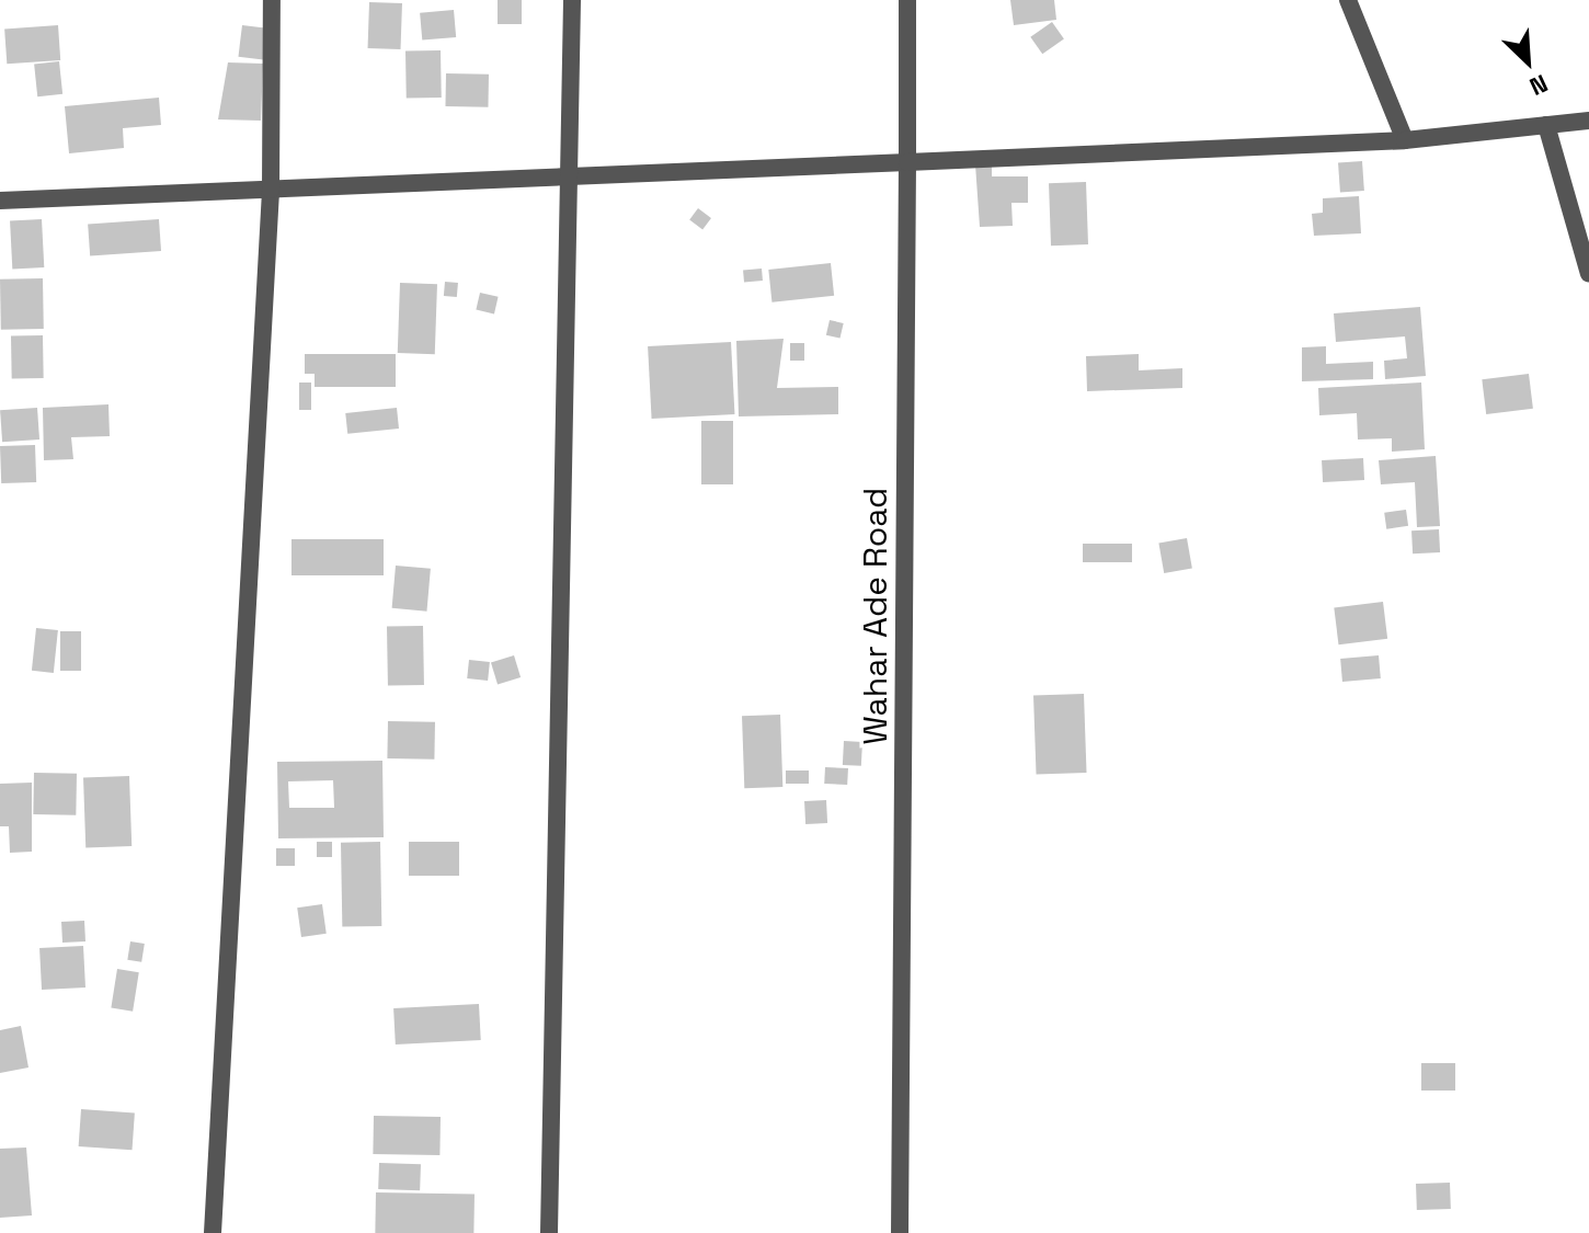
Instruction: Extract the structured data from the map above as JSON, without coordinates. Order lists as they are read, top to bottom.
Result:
{
  "streets": {
    "street": ["Wahar Ade Road"]
  },
  "north": "bottom right"
}
